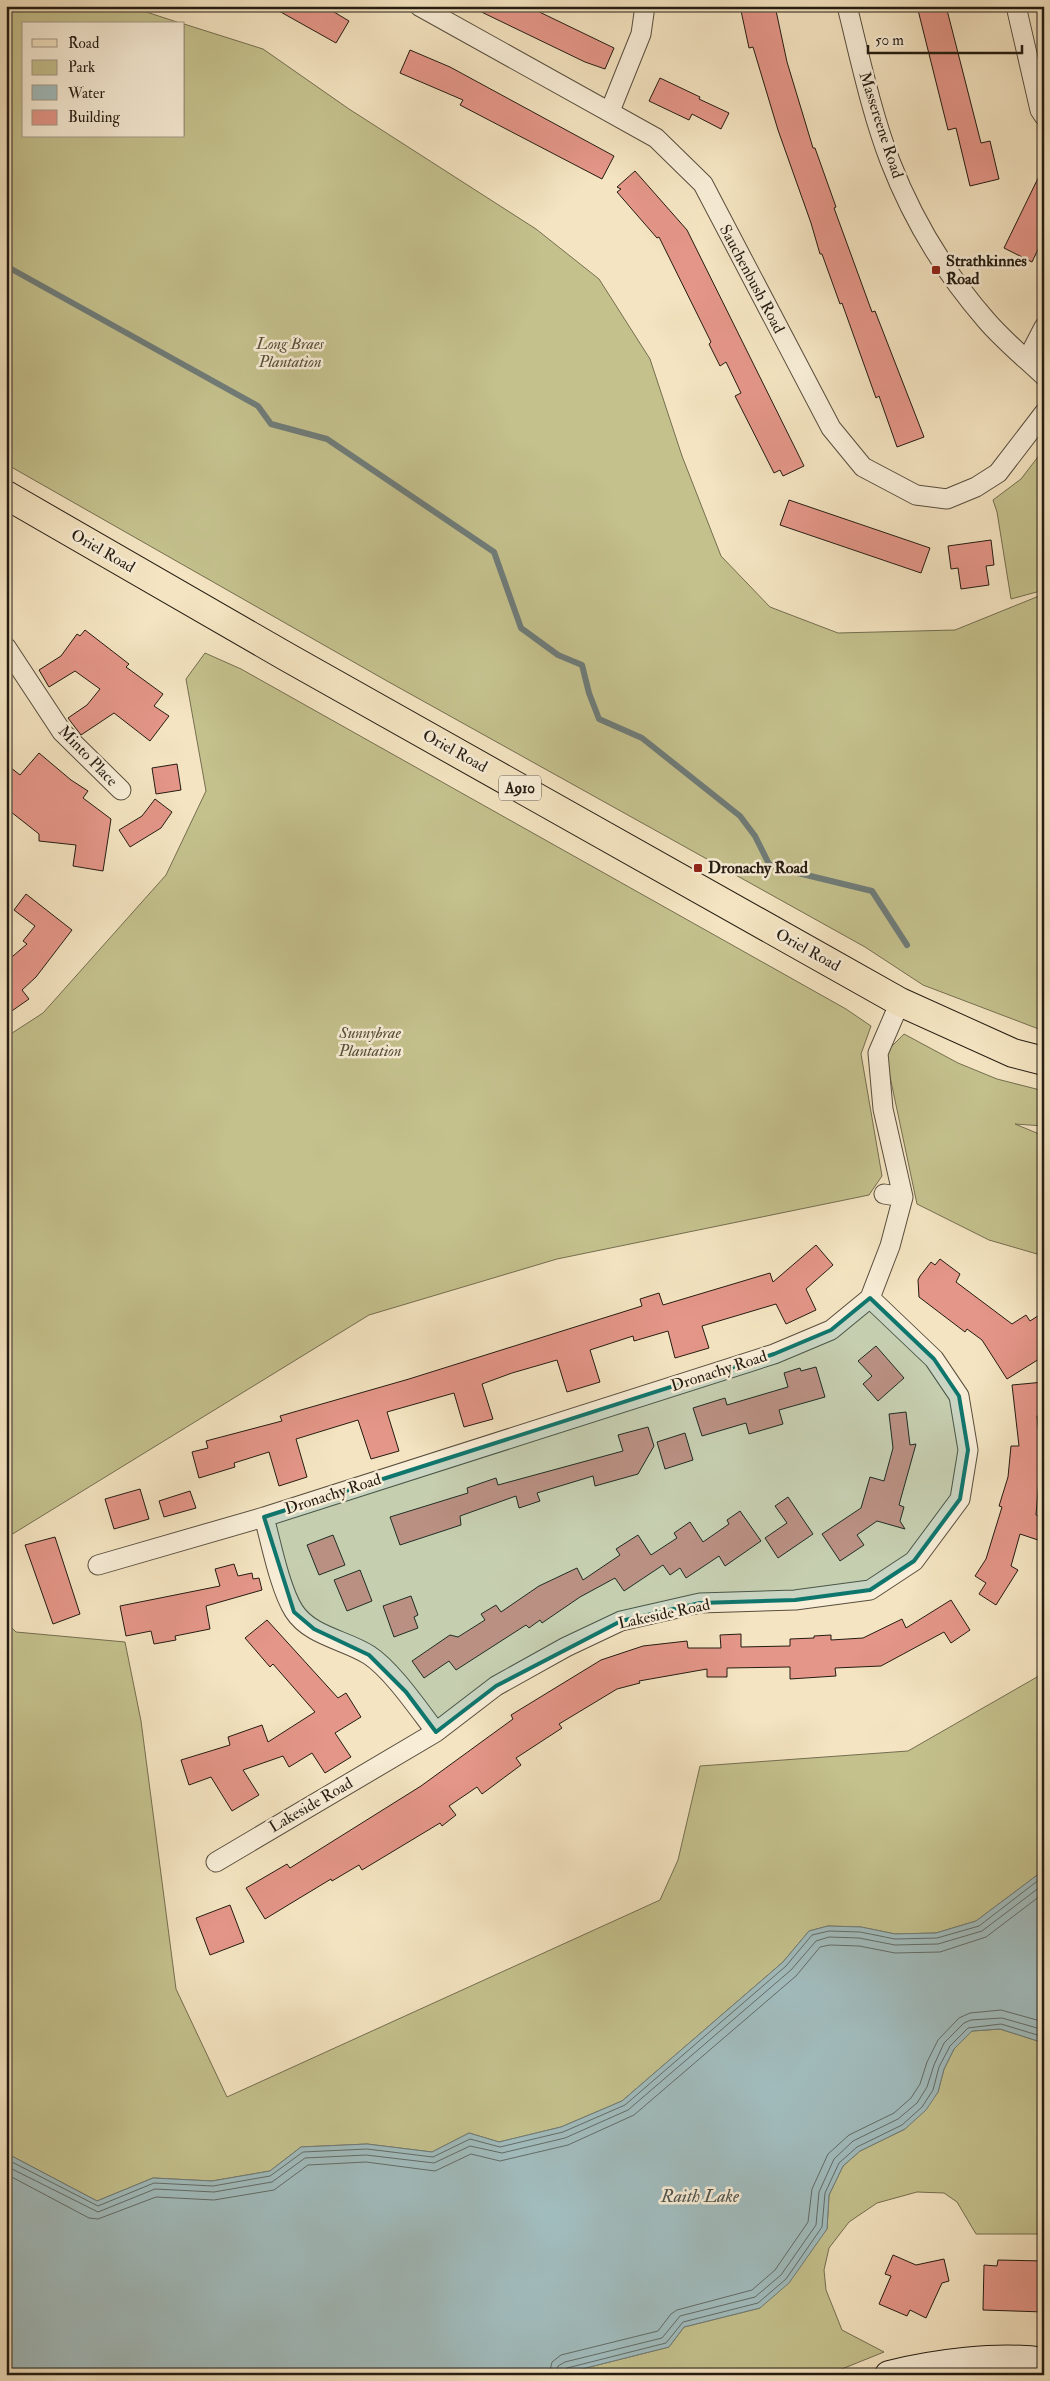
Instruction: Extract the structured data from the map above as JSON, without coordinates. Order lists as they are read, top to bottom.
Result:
{
  "streets": {
    "main road": ["Oriel Road", "A910"],
    "street": [
      "Massereene Road",
      "Sauchenbush Road",
      "Minto Place",
      "Dronachy Road",
      "Lakeside Road"
    ]
  },
  "crossings": [
    ["Oriel Road", "Dronachy Road"],
    ["Dronachy Road", "Lakeside Road"]
  ],
  "water": ["Raith Lake"],
  "parks": ["Long Braes Plantation", "Sunnybrae Plantation"],
  "places": {
    "transit": ["Strathkinnes Road", "Dronachy Road"]
  },
  "legend": [
    "Road",
    "Park",
    "Water",
    "Building"
  ],
  "scale_bar": "50 m"
}
